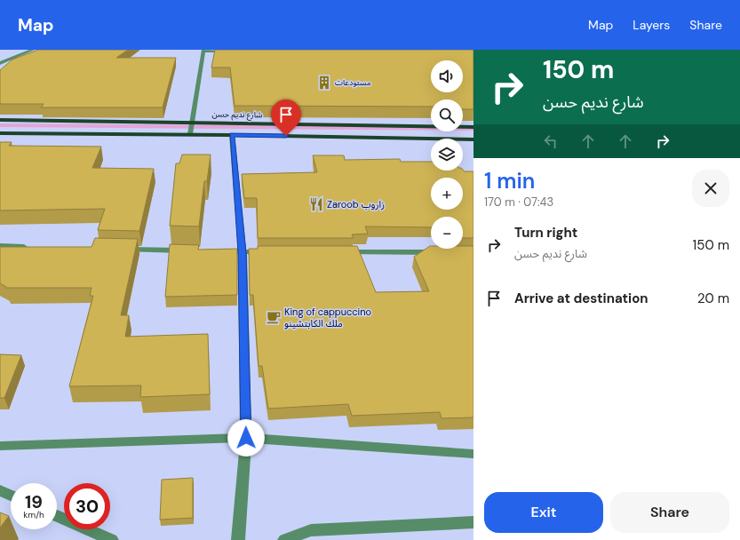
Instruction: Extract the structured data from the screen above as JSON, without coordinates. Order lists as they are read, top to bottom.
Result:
{
  "streets": {
    "main road": ["شارع نديم حسن"]
  },
  "places": {
    "building": ["مستودعات"],
    "restaurant": ["Zaroob زاروب"],
    "cafe": ["King of cappuccino ملك الكابتشينو"]
  },
  "page": {
    "header": "Map",
    "nav": ["Map", "Layers", "Share"],
    "turn": ["150 m", "شارع نديم حسن"],
    "map_buttons": ["+", "−"],
    "heading": ["1 min", "170 m · 07:43"],
    "list": [
      {
        "name": "Turn right",
        "note": "شارع نديم حسن",
        "value": "150 m"
      },
      {
        "name": "Arrive at destination",
        "value": "20 m"
      }
    ],
    "speed": "19 km/h",
    "limit": "30",
    "buttons": ["Exit", "Share"]
  }
}
